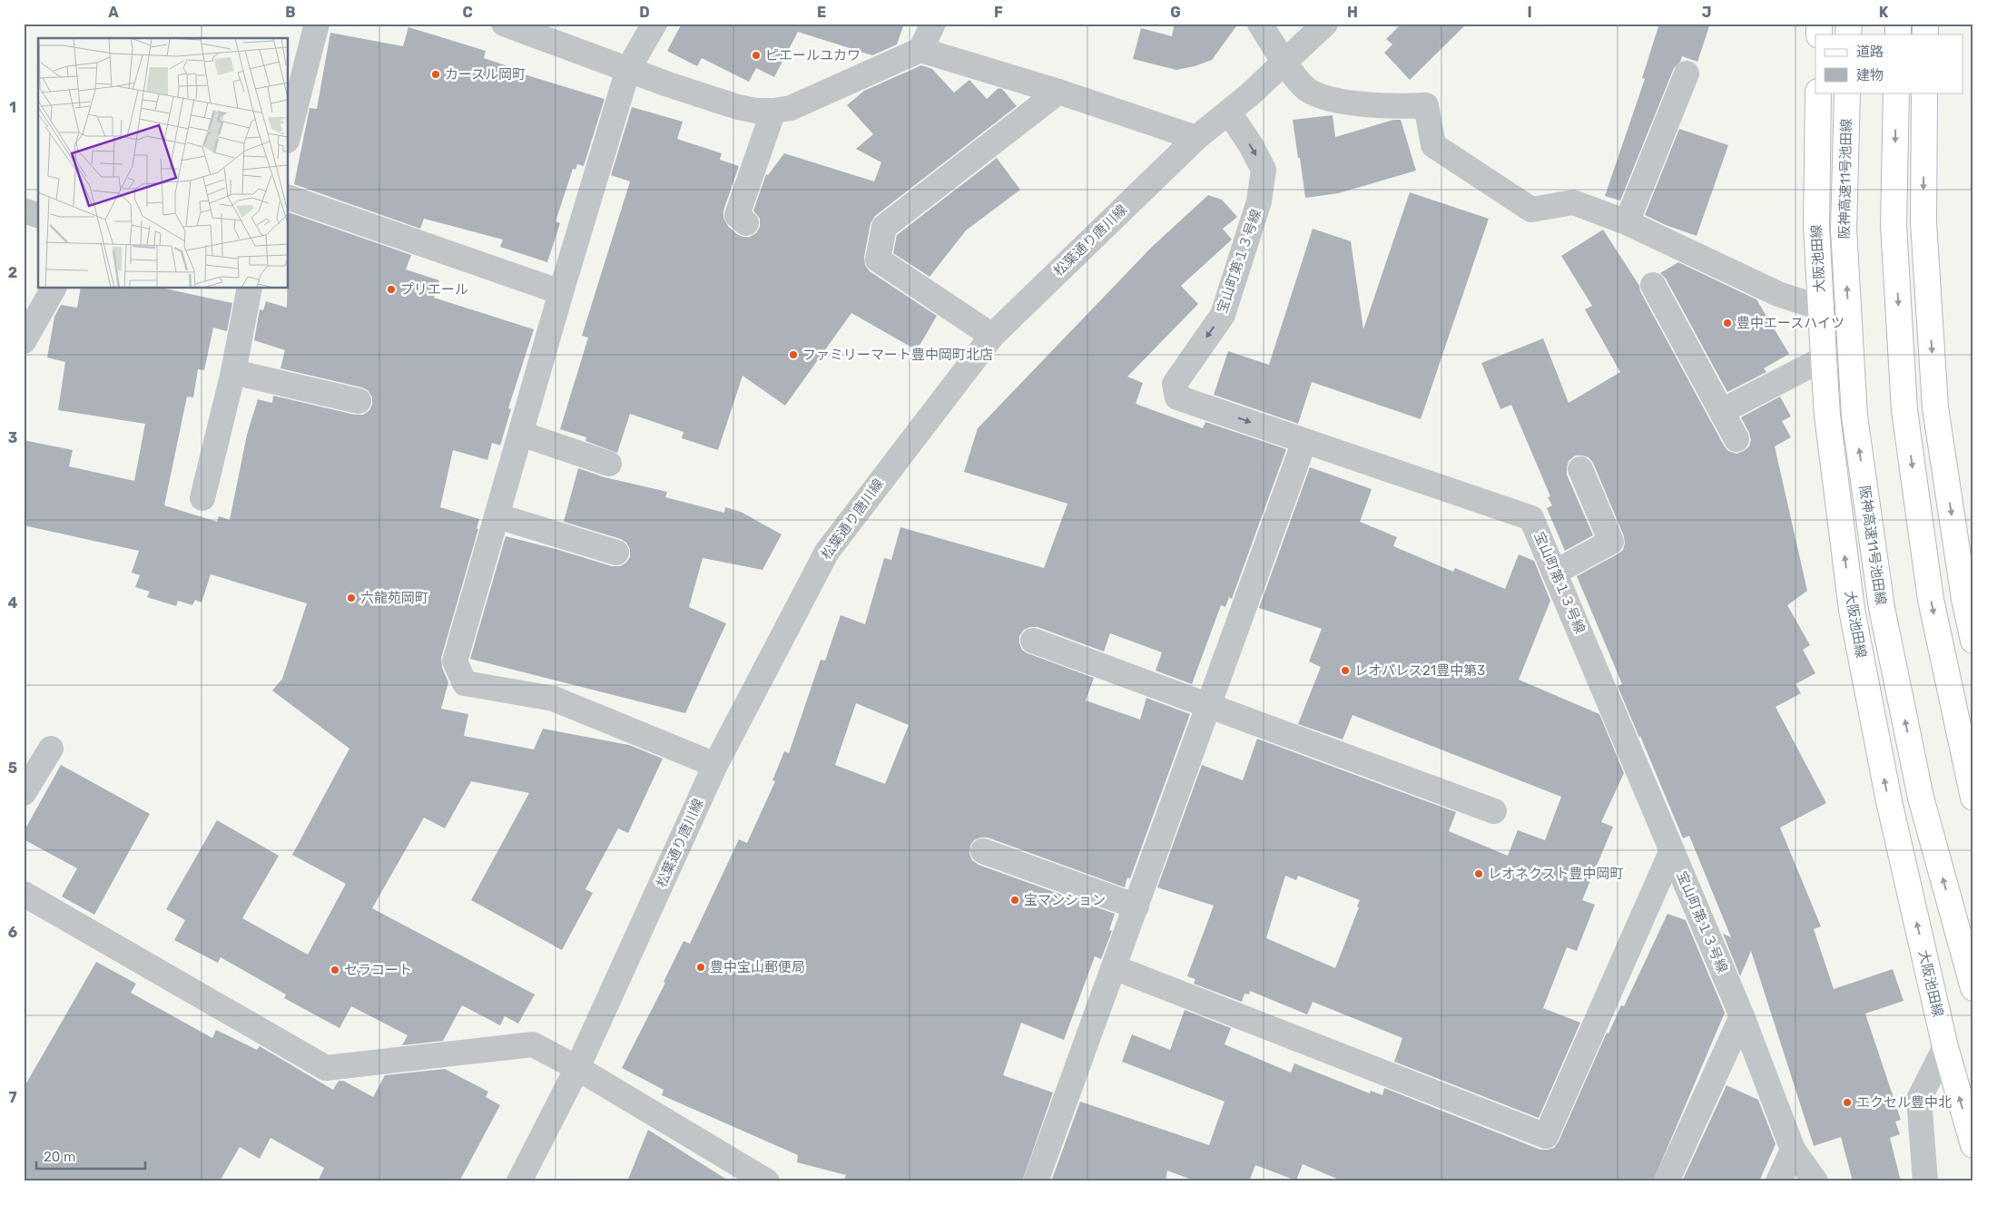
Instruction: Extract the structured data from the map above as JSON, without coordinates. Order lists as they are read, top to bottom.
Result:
{
  "streets": {
    "main road": ["阪神高速11号池田線", "大阪池田線"],
    "street": ["松葉通り唐川線", "宝山町第１３号線"]
  },
  "crossings": [
    ["松葉通り唐川線", "宝山町第１３号線"]
  ],
  "places": [
    "ピエールユカワ",
    "カースル岡町",
    "プリエール",
    "豊中エースハイツ",
    "ファミリーマート豊中岡町北店",
    "六龍苑岡町",
    "レオパレス21豊中第3",
    "レオネクスト豊中岡町",
    "宝マンション",
    "豊中宝山郵便局",
    "セラコート",
    "エクセル豊中北"
  ],
  "legend": ["道路", "建物"],
  "scale_bar": "20 m",
  "grid": {
    "columns": [
      "A",
      "B",
      "C",
      "D",
      "E",
      "F",
      "G",
      "H",
      "I",
      "J",
      "K"
    ],
    "rows": [
      "1",
      "2",
      "3",
      "4",
      "5",
      "6",
      "7"
    ]
  }
}
